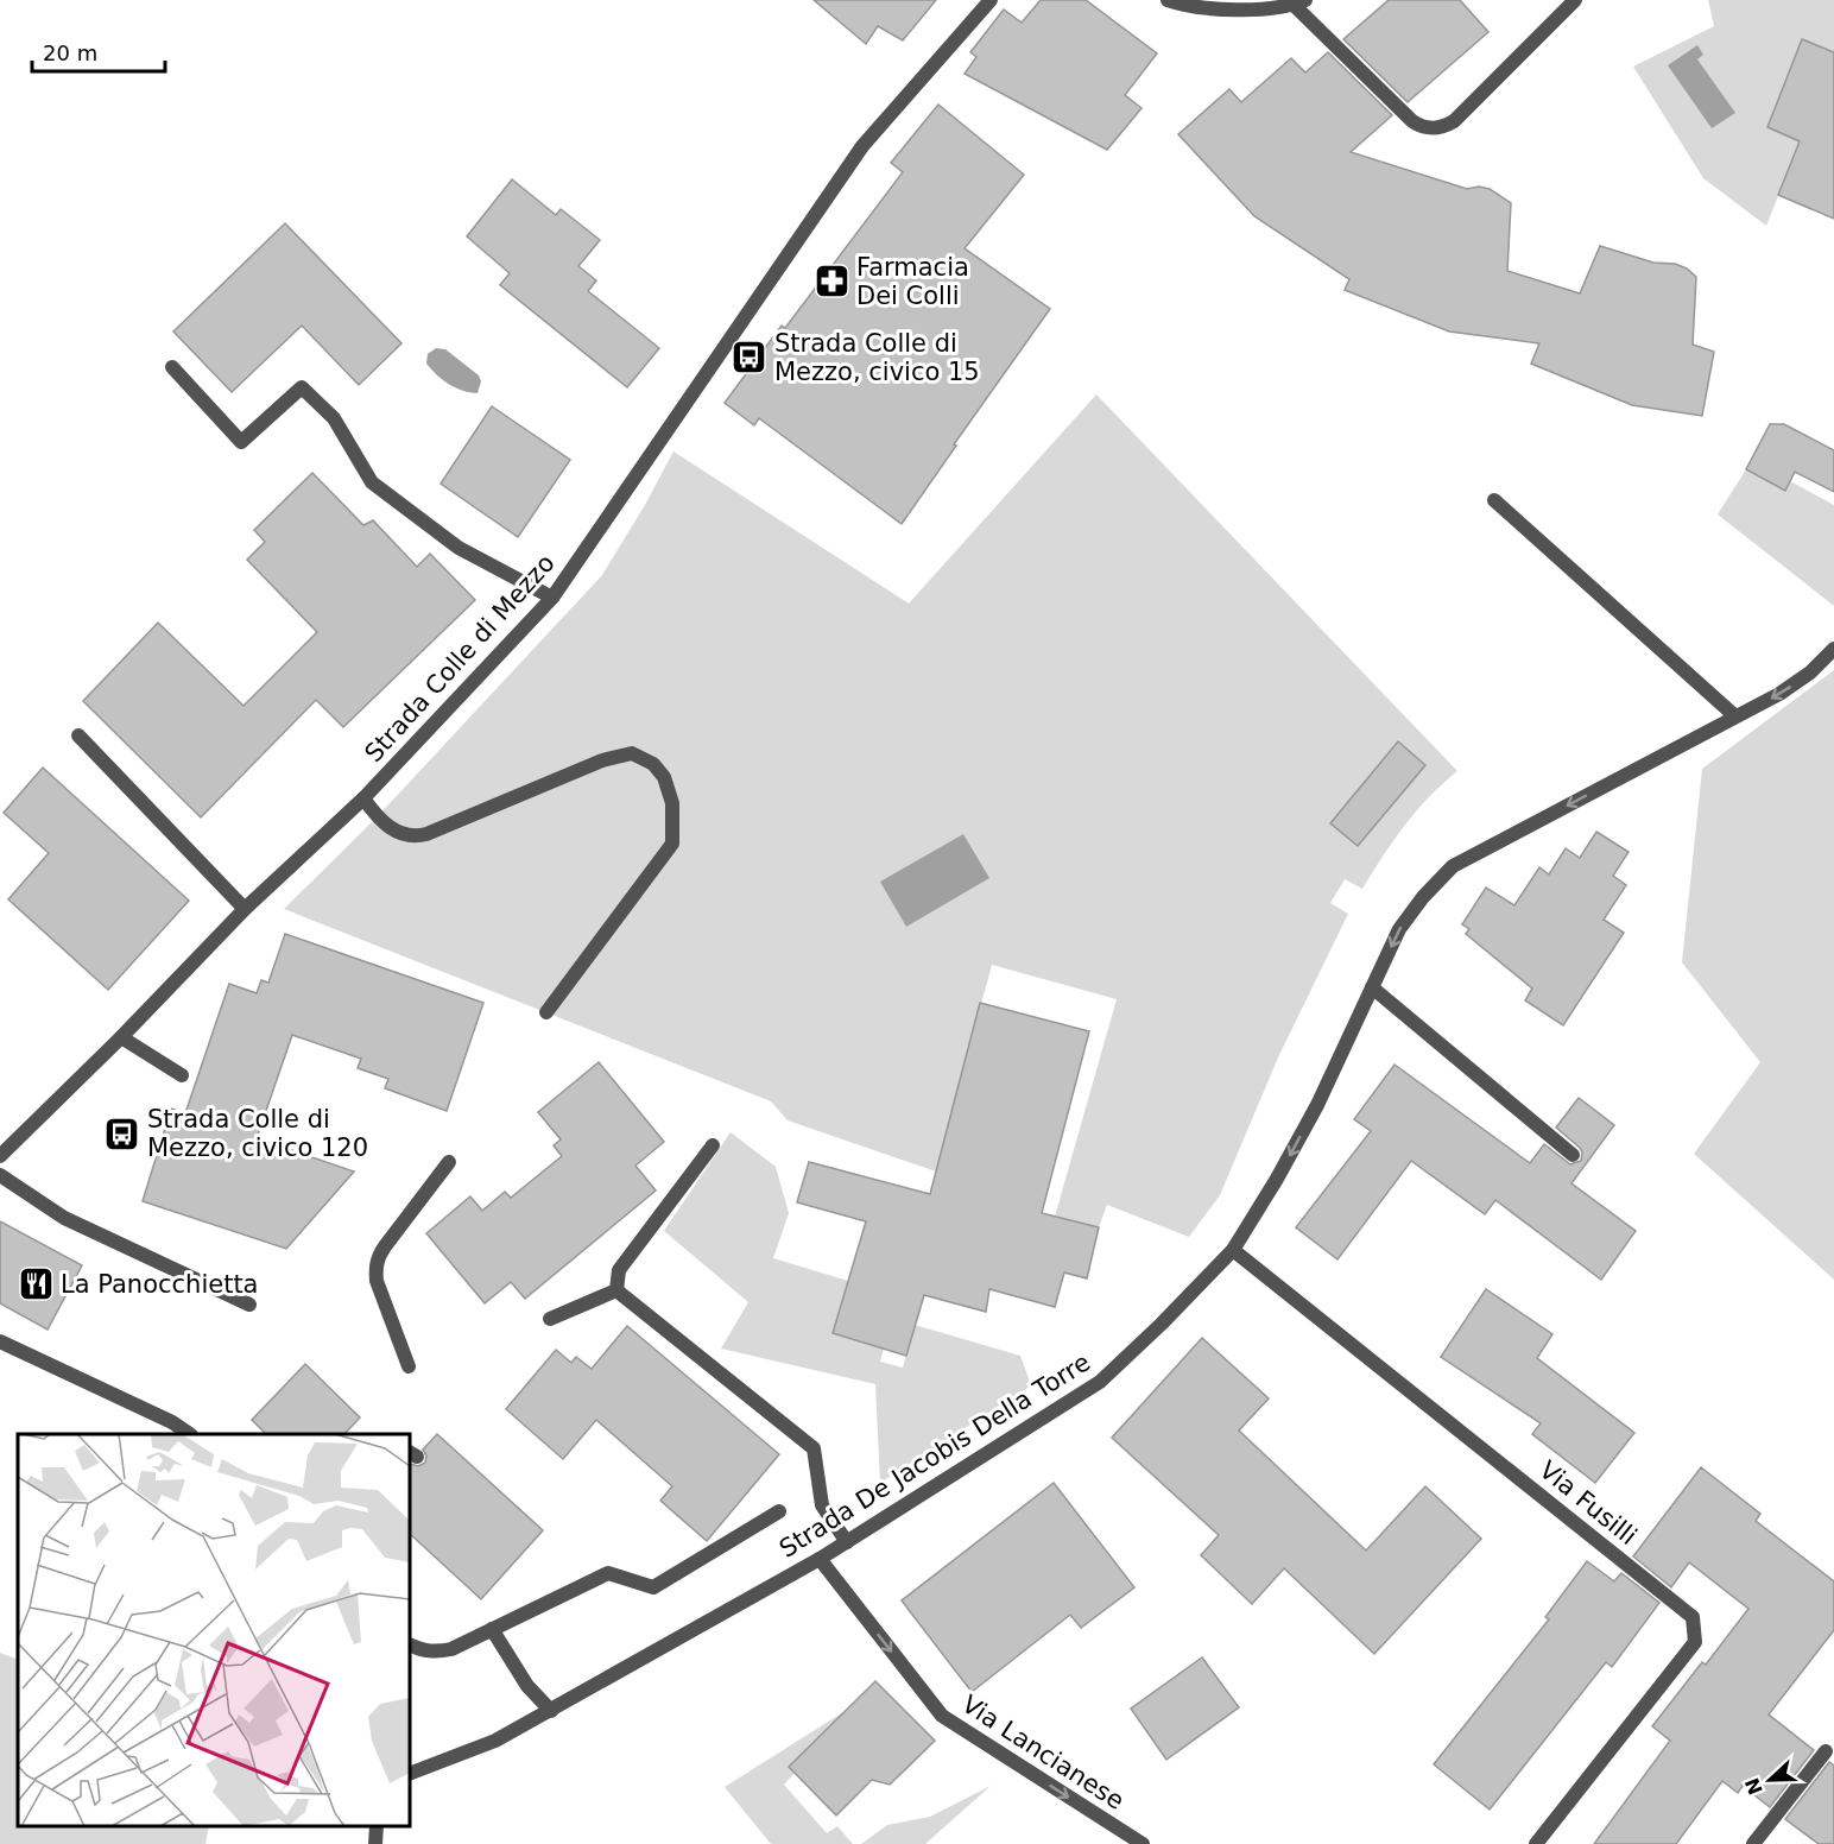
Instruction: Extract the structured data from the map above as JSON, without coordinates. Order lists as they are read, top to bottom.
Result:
{
  "streets": {
    "street": [
      "Strada Colle di Mezzo",
      "Strada De Jacobis Della Torre",
      "Via Fusilli",
      "Via Lancianese"
    ]
  },
  "crossings": [
    ["Strada De Jacobis Della Torre", "Via Fusilli"],
    ["Strada De Jacobis Della Torre", "Via Lancianese"]
  ],
  "one_way": ["Strada De Jacobis Della Torre", "Via Lancianese"],
  "places": {
    "pharmacy": ["Farmacia Dei Colli"],
    "bus stop": ["Strada Colle di Mezzo, civico 15", "Strada Colle di Mezzo, civico 120"],
    "restaurant": ["La Panocchietta"]
  },
  "scale_bar": "20 m",
  "north": "left"
}
